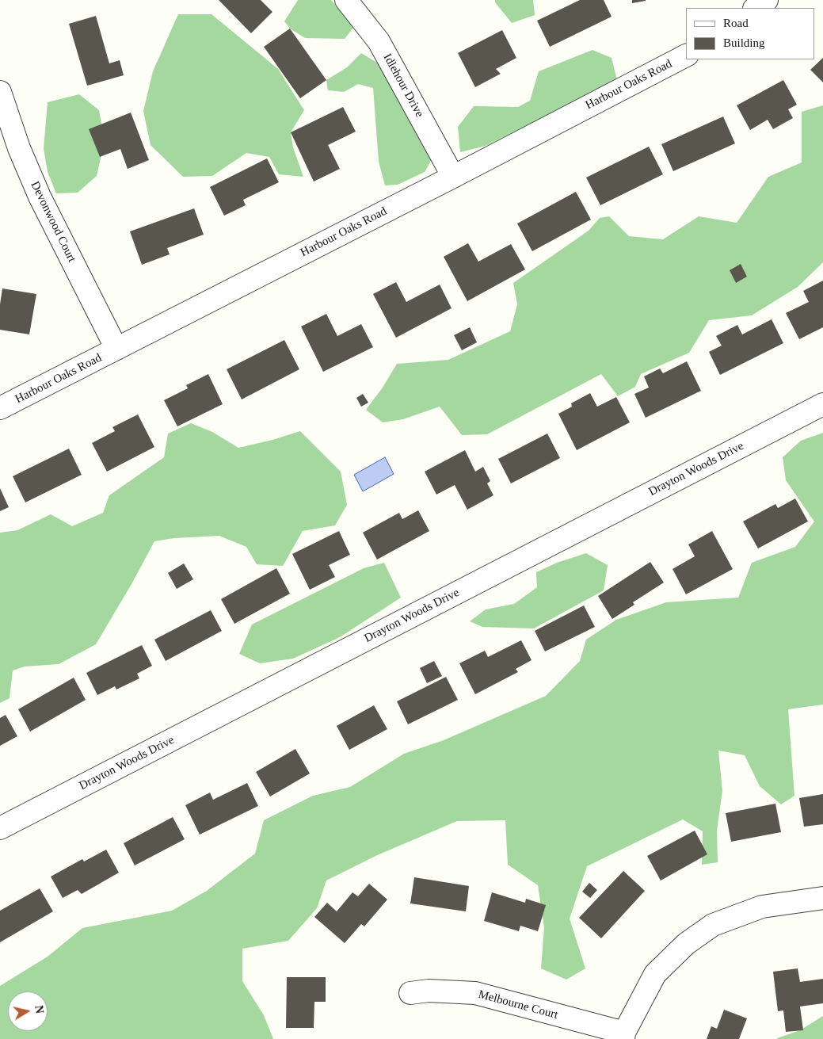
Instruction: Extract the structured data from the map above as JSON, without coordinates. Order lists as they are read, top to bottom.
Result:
{
  "streets": {
    "street": [
      "Harbour Oaks Road",
      "Idlehour Drive",
      "Devonwood Court",
      "Drayton Woods Drive",
      "Melbourne Court"
    ]
  },
  "crossings": [
    ["Harbour Oaks Road", "Idlehour Drive"],
    ["Harbour Oaks Road", "Devonwood Court"]
  ],
  "legend": ["Road", "Building"],
  "north": "right"
}
